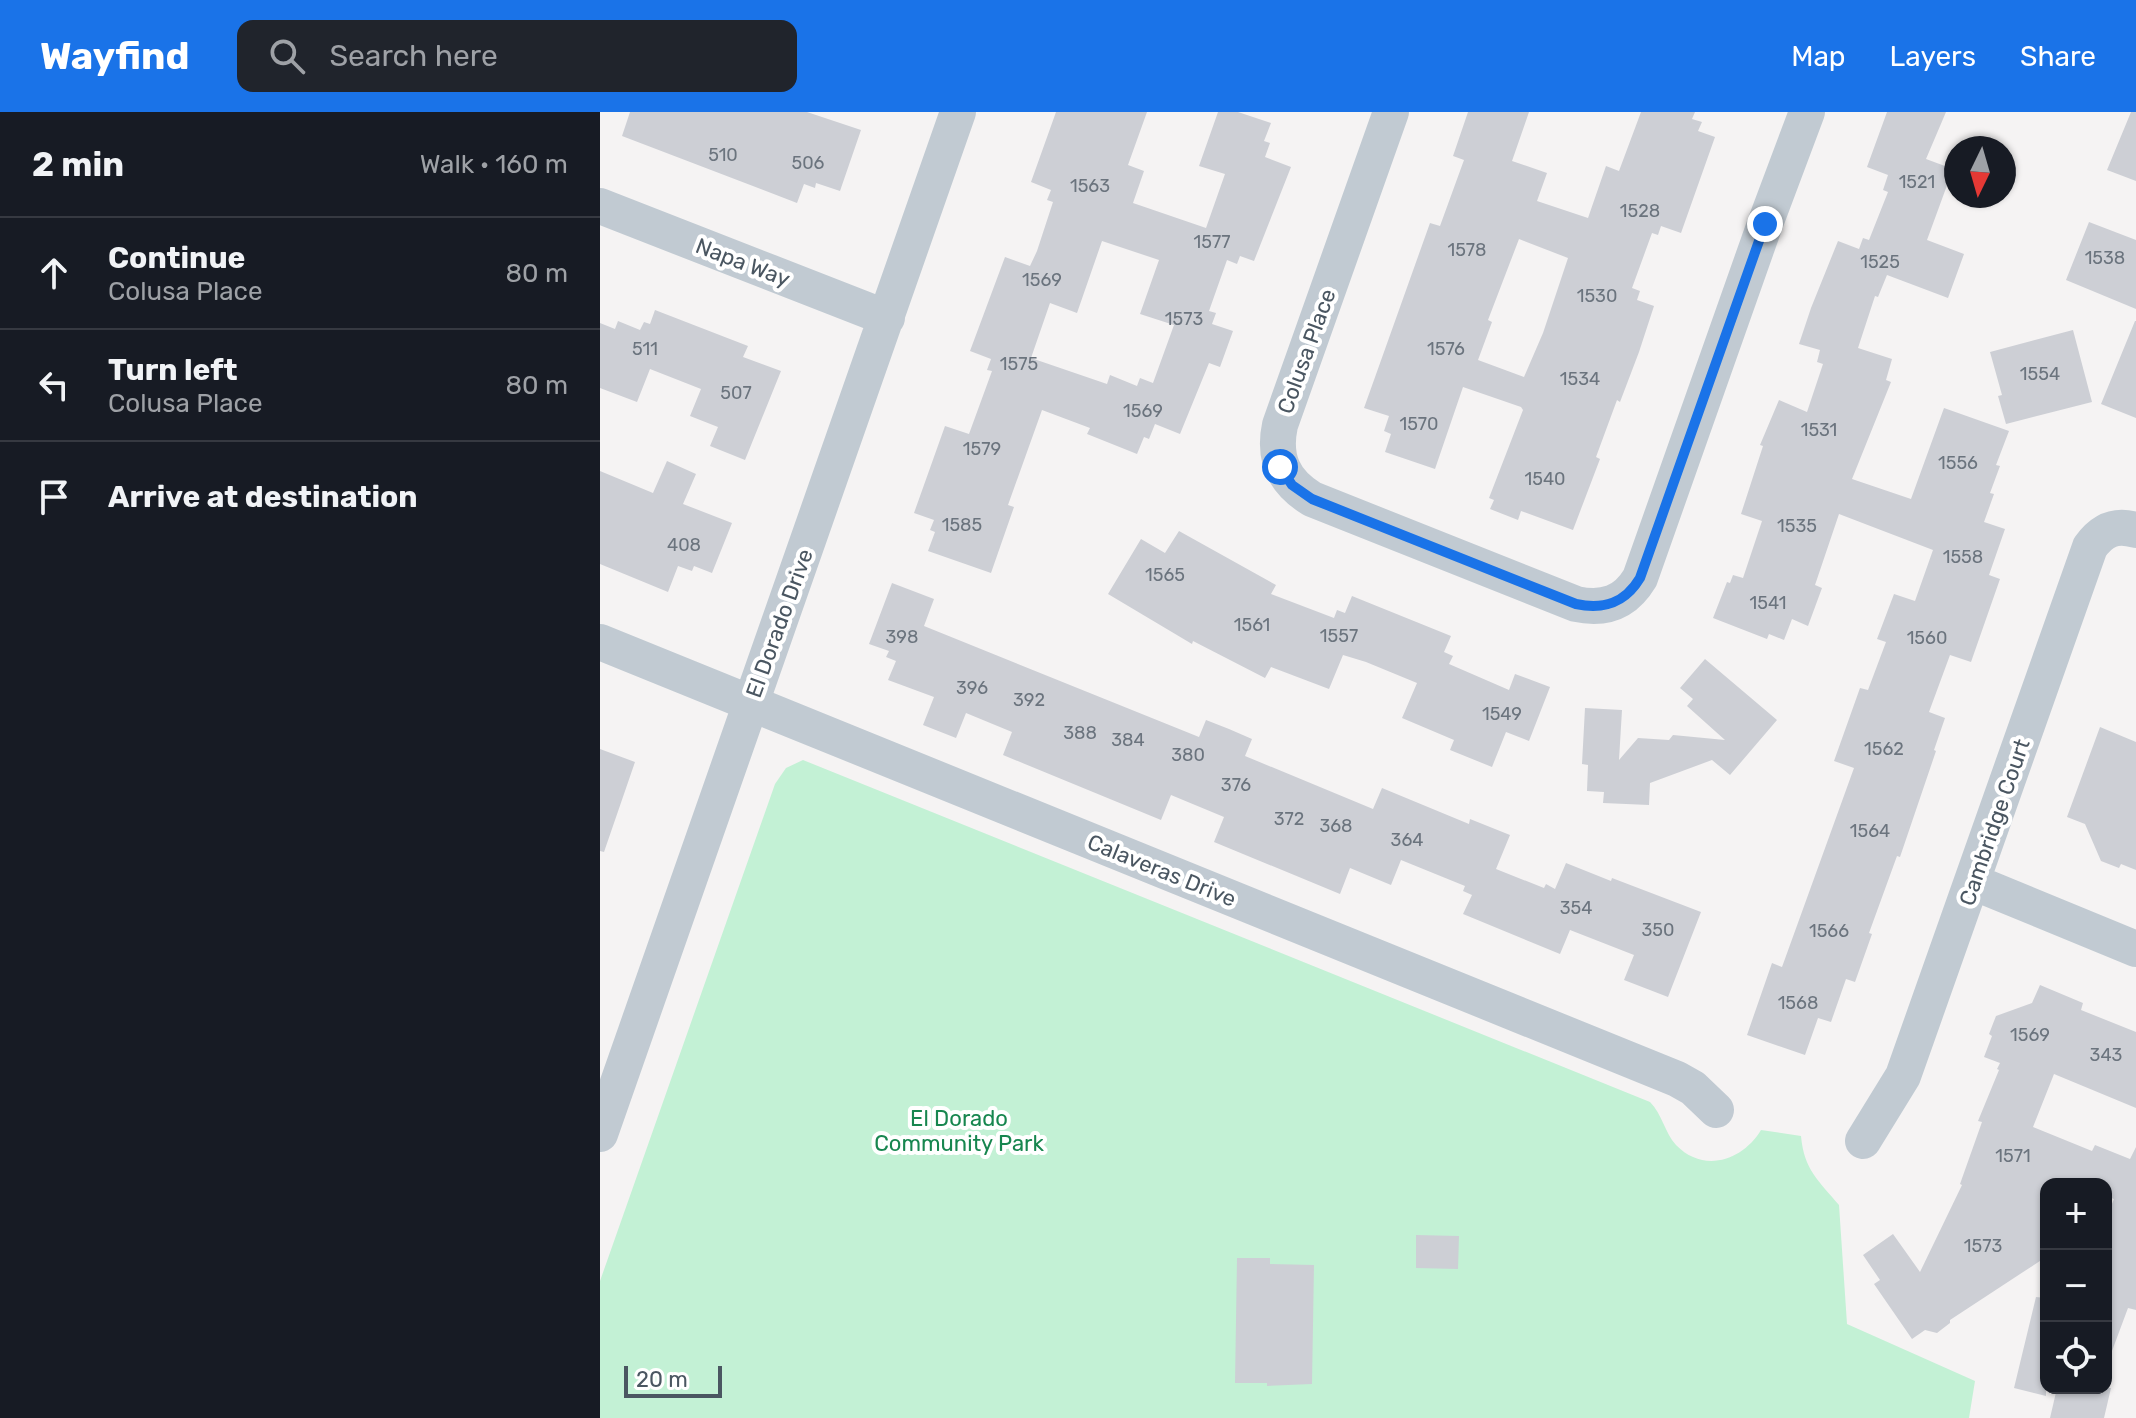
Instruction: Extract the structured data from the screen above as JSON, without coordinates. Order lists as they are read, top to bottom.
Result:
{
  "streets": {
    "street": [
      "Napa Way",
      "Colusa Place",
      "El Dorado Drive",
      "Cambridge Court",
      "Calaveras Drive"
    ]
  },
  "crossings": [
    ["Napa Way", "El Dorado Drive"],
    ["El Dorado Drive", "Calaveras Drive"]
  ],
  "parks": ["El Dorado Community Park"],
  "house_numbers": [
    "510",
    "506",
    "1521",
    "1563",
    "1528",
    "1577",
    "1578",
    "1538",
    "1525",
    "1569",
    "1530",
    "1573",
    "511",
    "1576",
    "1575",
    "1554",
    "1534",
    "507",
    "1569",
    "1570",
    "1531",
    "1579",
    "1556",
    "1540",
    "1585",
    "1535",
    "408",
    "1558",
    "1565",
    "1541",
    "1561",
    "1557",
    "398",
    "1560",
    "396",
    "392",
    "1549",
    "388",
    "384",
    "1562",
    "380",
    "376",
    "372",
    "368",
    "1564",
    "364",
    "354",
    "350",
    "1566",
    "1568",
    "1569",
    "343",
    "1571",
    "1573"
  ],
  "scale_bar": "20 m",
  "north": "bottom",
  "page": {
    "header": "Wayfind",
    "search": "Search here",
    "nav": ["Map", "Layers", "Share"],
    "heading": ["2 min", "Walk · 160 m"],
    "list": [
      ["Continue", "Colusa Place", "80 m"],
      ["Turn left", "Colusa Place", "80 m"],
      "Arrive at destination"
    ],
    "map_buttons": ["+", "−"],
    "scale": "20 m"
  }
}
